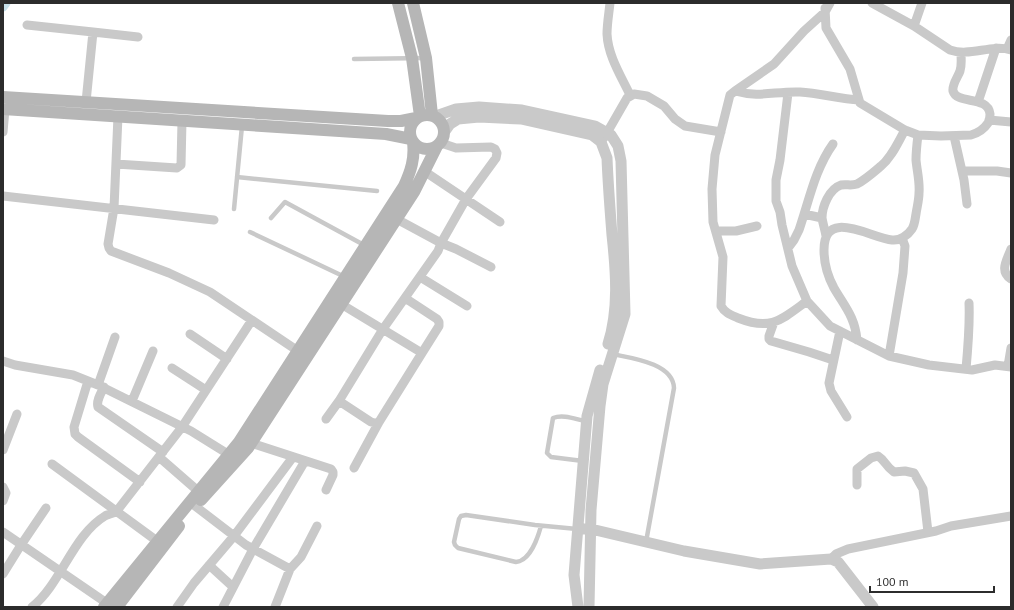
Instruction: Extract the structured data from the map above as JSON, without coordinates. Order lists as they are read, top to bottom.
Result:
{
  "scale_bar": "100 m"
}
